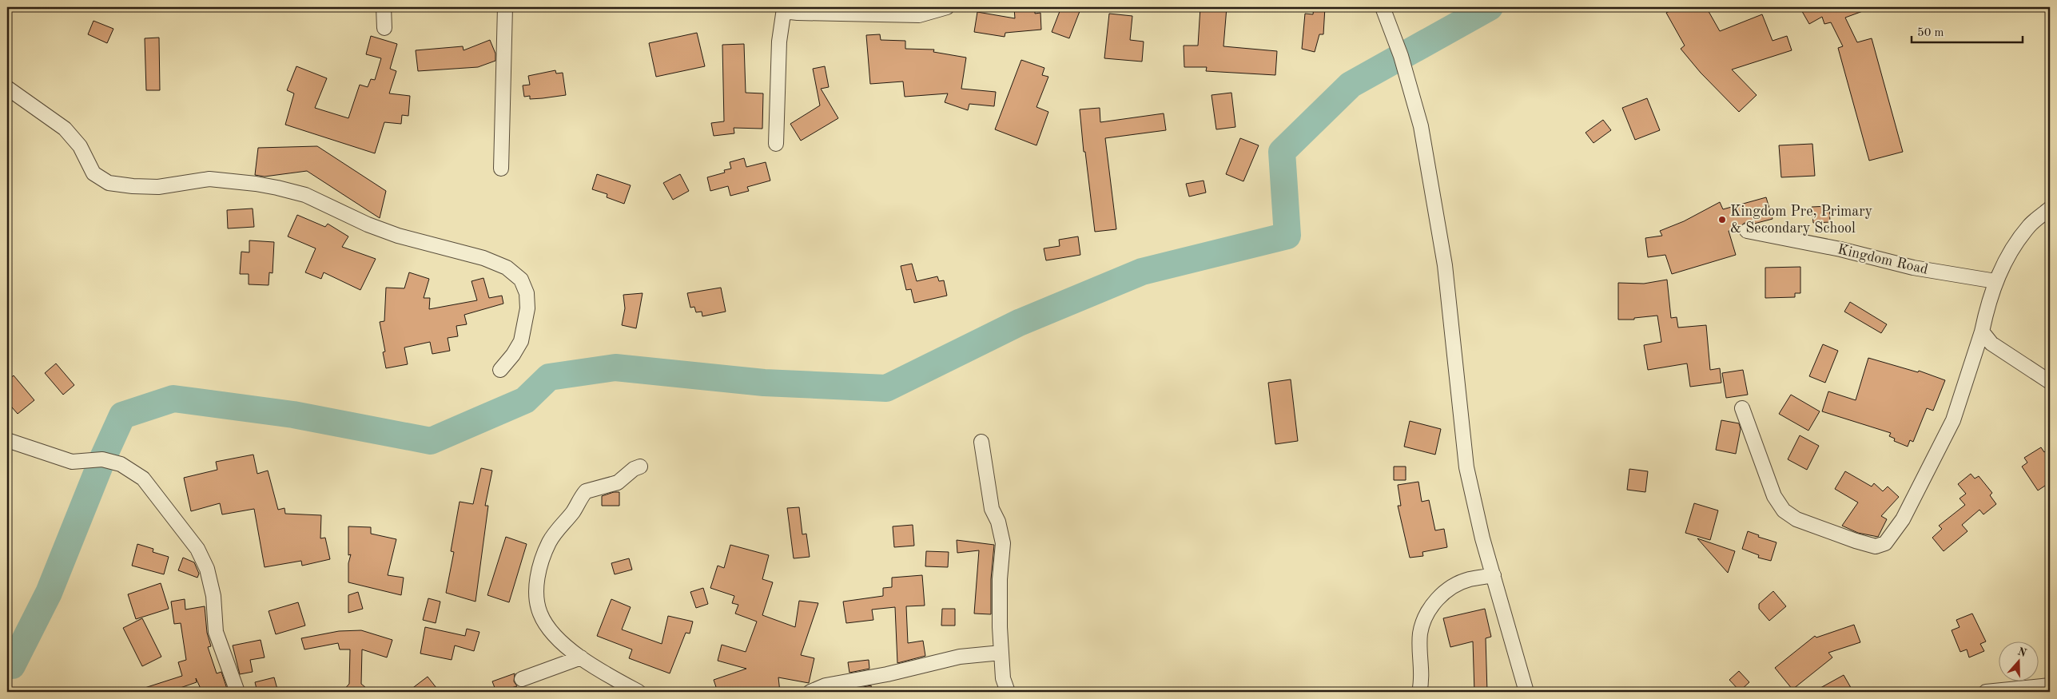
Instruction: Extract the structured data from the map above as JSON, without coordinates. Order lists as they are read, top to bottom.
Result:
{
  "streets": {
    "street": ["Kingdom Road"]
  },
  "places": ["Kingdom Pre, Primary & Secondary School"],
  "scale_bar": "50 m",
  "north": "top"
}
